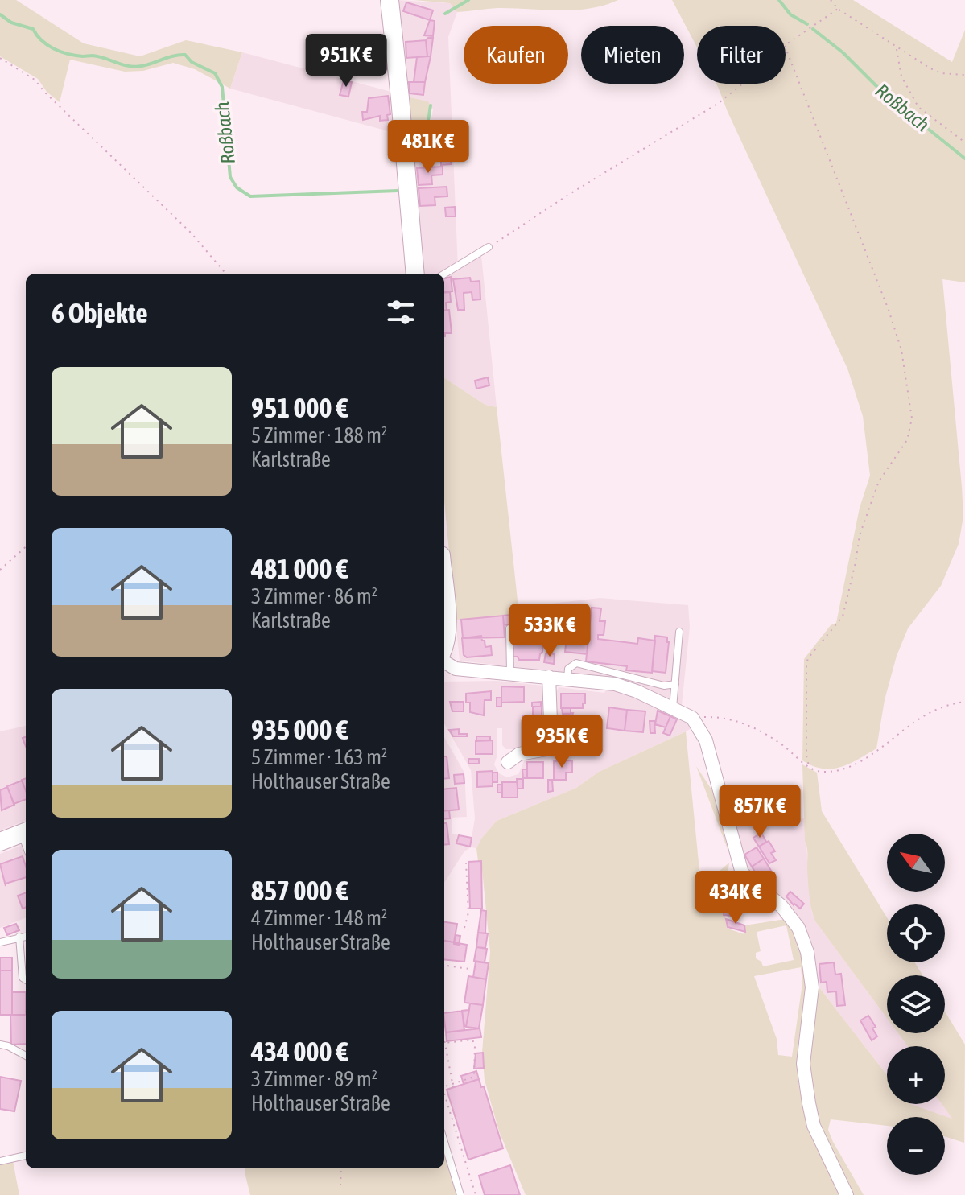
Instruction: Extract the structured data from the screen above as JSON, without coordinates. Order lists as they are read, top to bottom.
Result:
{
  "water": ["Roßbach"],
  "north": "top left",
  "page": {
    "chip": ["Kaufen", "Mieten", "Filter"],
    "price": [
      "951K €",
      "481K €",
      "533K €",
      "935K €",
      "857K €",
      "434K €"
    ],
    "heading": "6 Objekte",
    "list": [
      {
        "name": "951 000 €",
        "note": "5 Zimmer · 188 m² · Karlstraße"
      },
      {
        "name": "481 000 €",
        "note": "3 Zimmer · 86 m² · Karlstraße"
      },
      {
        "name": "935 000 €",
        "note": "5 Zimmer · 163 m² · Holthauser Straße"
      },
      {
        "name": "857 000 €",
        "note": "4 Zimmer · 148 m² · Holthauser Straße"
      },
      {
        "name": "434 000 €",
        "note": "3 Zimmer · 89 m² · Holthauser Straße"
      }
    ],
    "map_buttons": ["+", "−"]
  }
}
